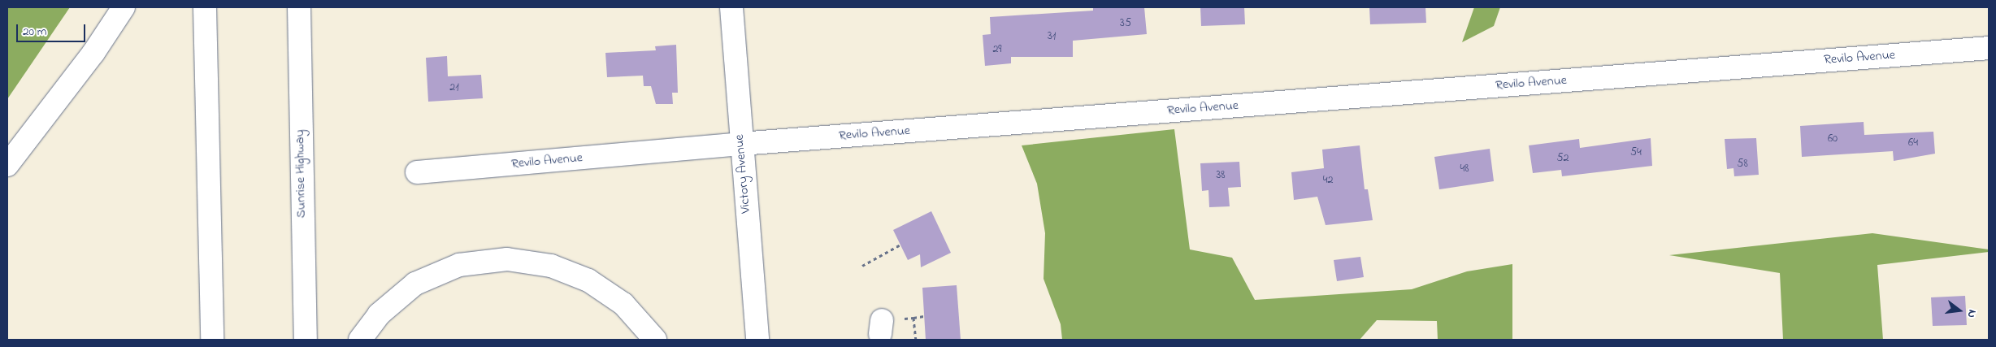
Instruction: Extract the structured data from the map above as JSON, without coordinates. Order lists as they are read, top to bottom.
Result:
{
  "streets": {
    "main road": ["Revilo Avenue", "Sunrise Highway", "Victory Avenue"]
  },
  "crossings": [
    ["Revilo Avenue", "Victory Avenue"]
  ],
  "house_numbers": [
    "35",
    "31",
    "29",
    "21",
    "60",
    "64",
    "54",
    "52",
    "58",
    "48",
    "38",
    "42"
  ],
  "scale_bar": "20 m",
  "north": "right"
}
